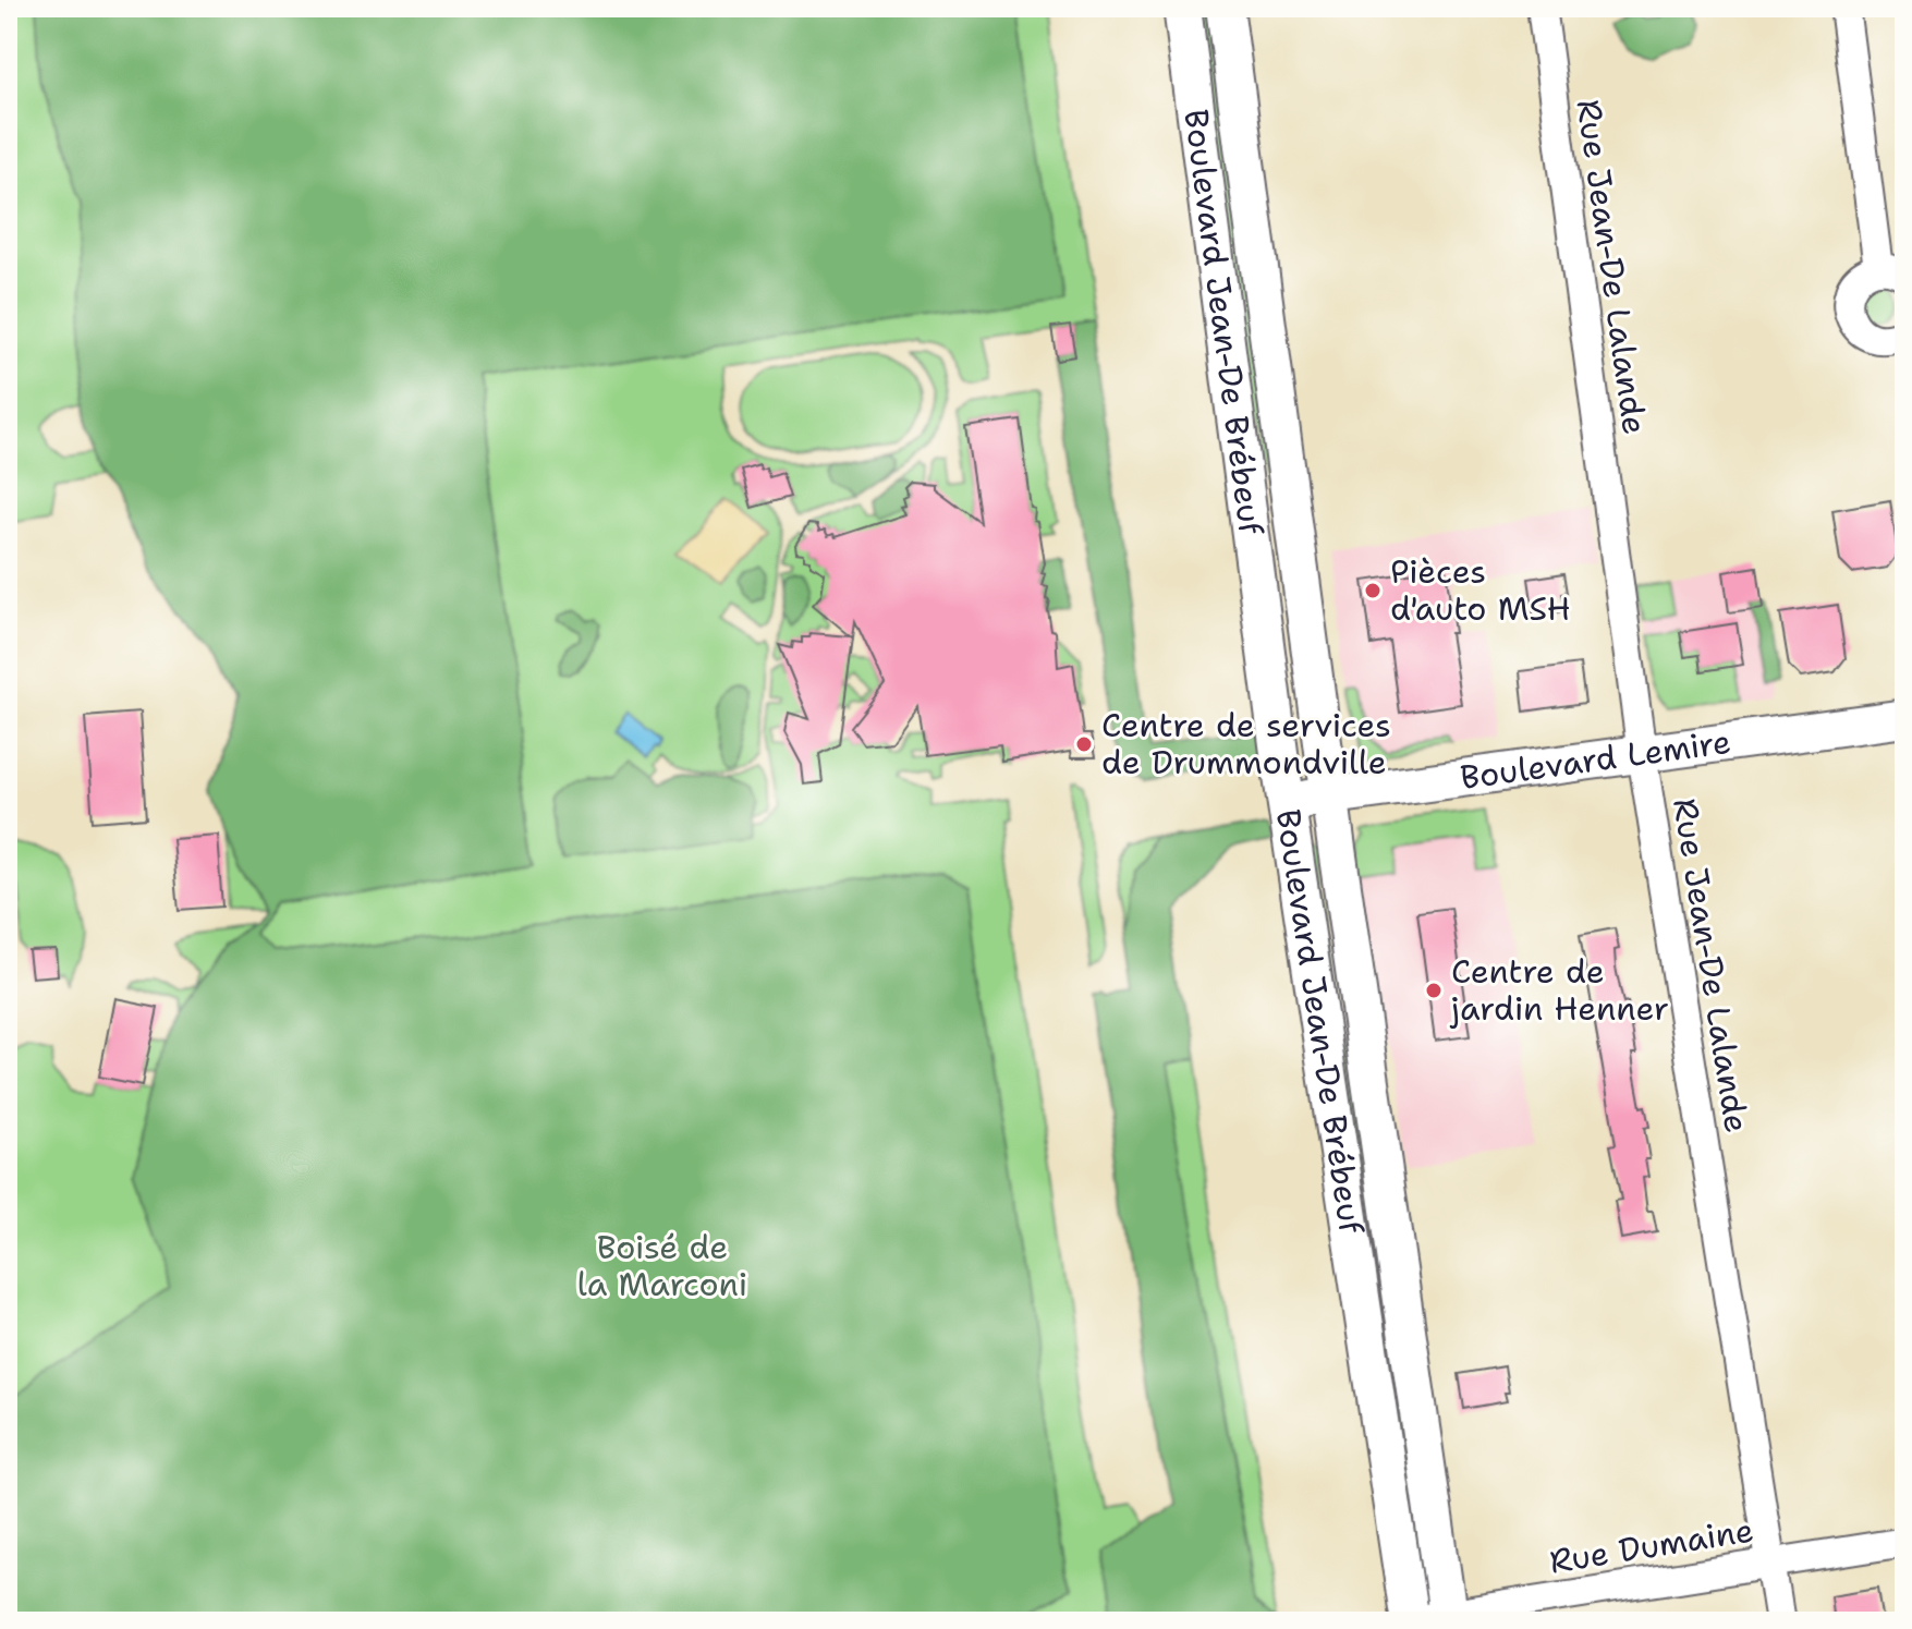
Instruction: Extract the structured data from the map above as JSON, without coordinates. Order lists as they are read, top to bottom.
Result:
{
  "streets": {
    "main road": ["Boulevard Jean-De Brébeuf", "Boulevard Lemire"],
    "street": ["Rue Jean-De Lalande", "Rue Dumaine"]
  },
  "crossings": [
    ["Rue Jean-De Lalande", "Boulevard Lemire"],
    ["Rue Jean-De Lalande", "Rue Dumaine"],
    ["Boulevard Jean-De Brébeuf", "Boulevard Lemire"],
    ["Boulevard Jean-De Brébeuf", "Rue Dumaine"]
  ],
  "parks": ["Boisé de la Marconi"],
  "places": ["Pièces d'auto MSH", "Centre de services de Drummondville", "Centre de jardin Henner"]
}
